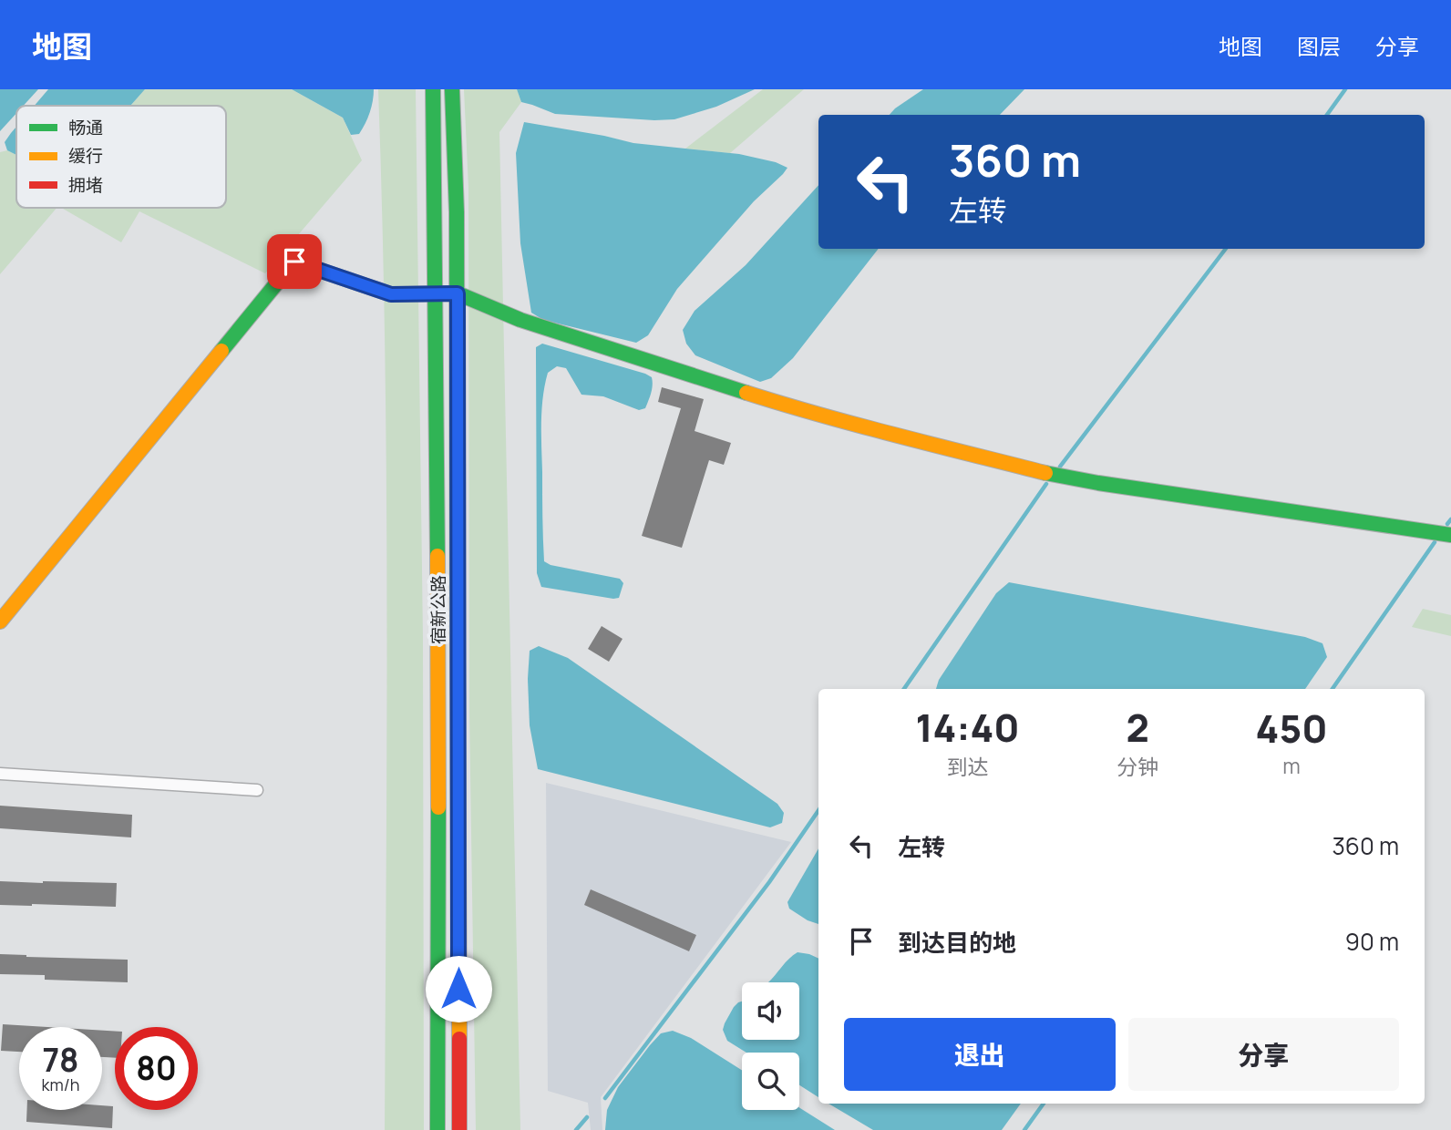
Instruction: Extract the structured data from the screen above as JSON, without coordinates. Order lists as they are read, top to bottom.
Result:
{
  "streets": {
    "main road": ["宿新公路"]
  },
  "legend": ["畅通", "缓行", "拥堵"],
  "page": {
    "header": "地图",
    "nav": ["地图", "图层", "分享"],
    "turn": ["360 m", "左转"],
    "eta": [
      "14:40",
      "到达",
      "2",
      "分钟",
      "450",
      "m"
    ],
    "list": [
      {
        "name": "左转",
        "value": "360 m"
      },
      {
        "name": "到达目的地",
        "value": "90 m"
      }
    ],
    "buttons": ["退出", "分享"],
    "speed": "78 km/h",
    "limit": "80"
  }
}
